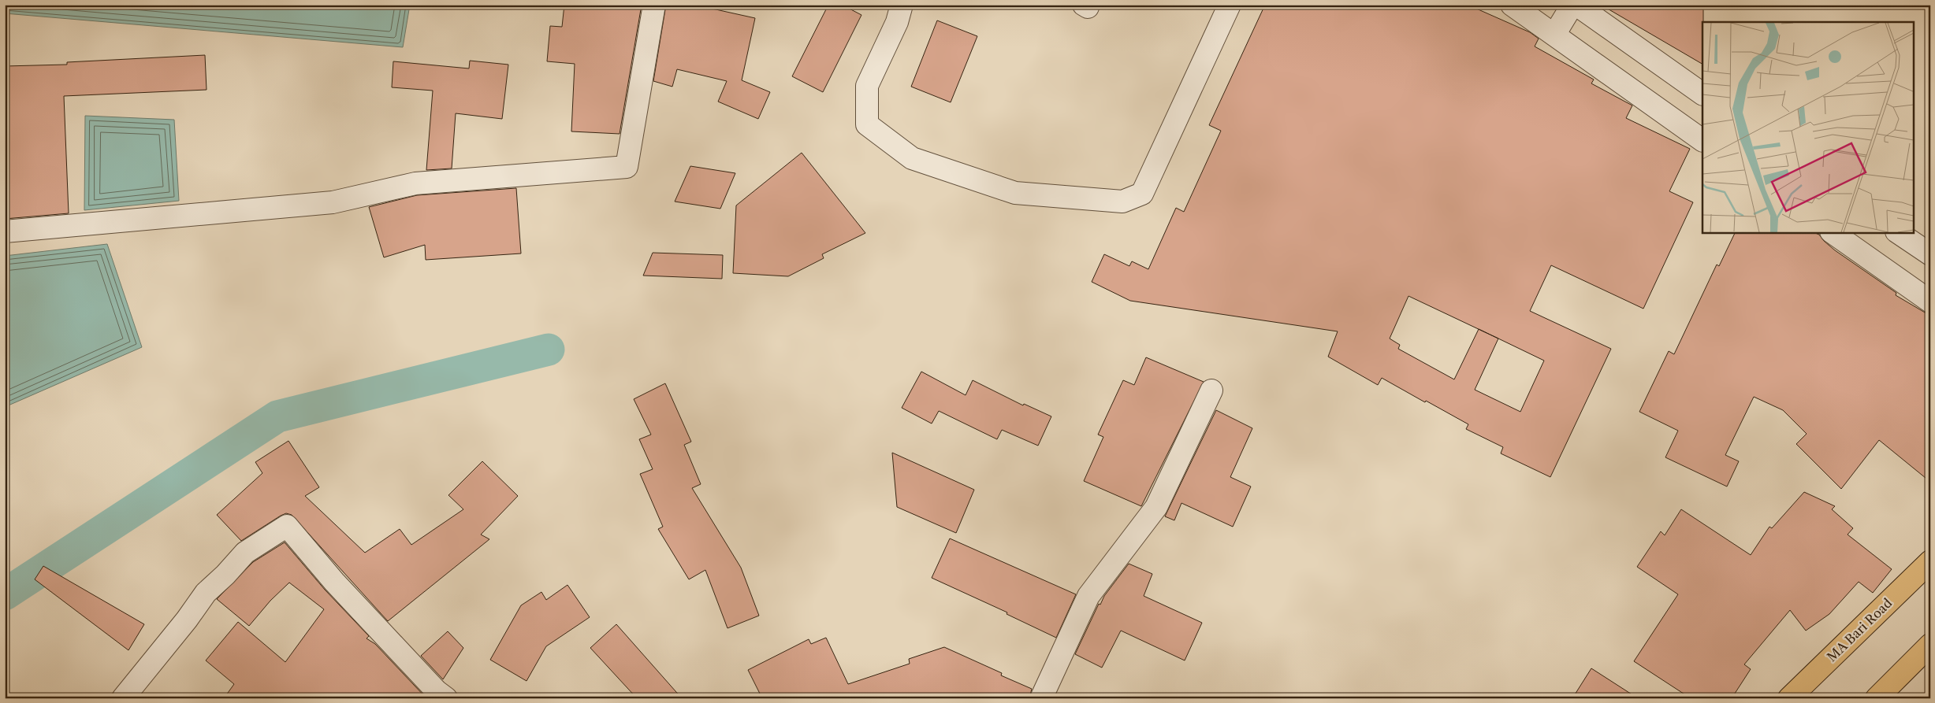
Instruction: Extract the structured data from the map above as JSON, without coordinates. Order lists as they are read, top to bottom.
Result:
{
  "streets": {
    "main road": ["MA Bari Road"]
  }
}
